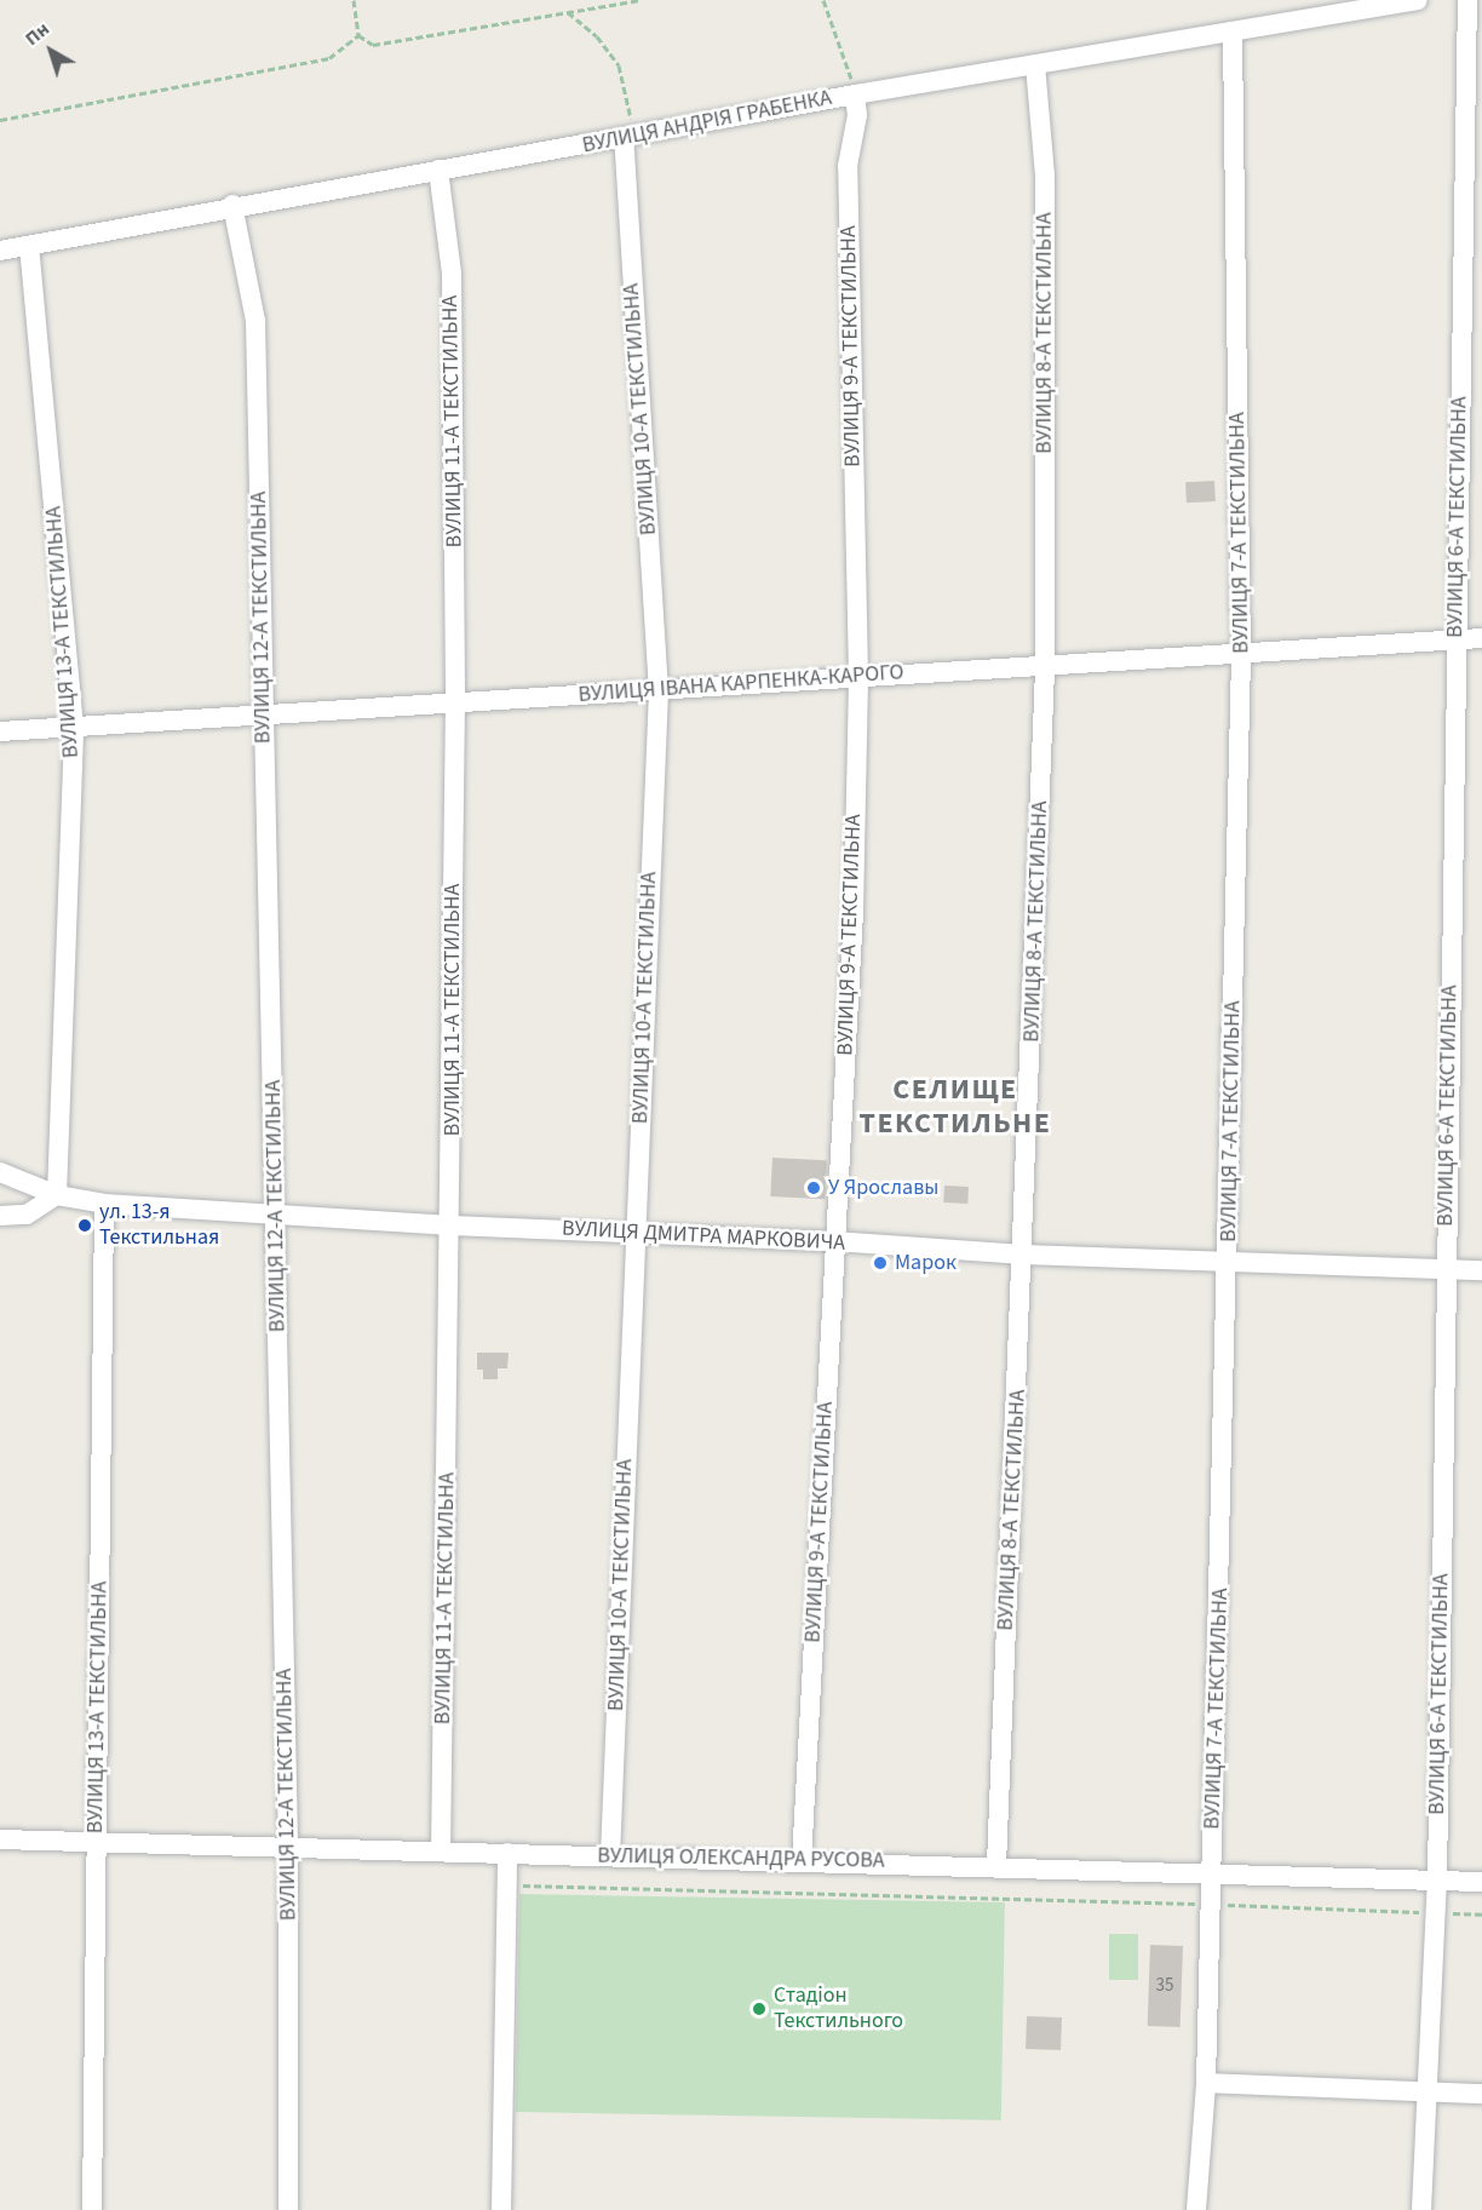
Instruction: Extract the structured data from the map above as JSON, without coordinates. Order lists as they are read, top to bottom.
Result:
{
  "streets": {
    "street": [
      "ВУЛИЦЯ АНДРІЯ ГРАБЕНКА",
      "ВУЛИЦЯ 8-А ТЕКСТИЛЬНА",
      "ВУЛИЦЯ 9-А ТЕКСТИЛЬНА",
      "ВУЛИЦЯ 10-А ТЕКСТИЛЬНА",
      "ВУЛИЦЯ 11-А ТЕКСТИЛЬНА",
      "ВУЛИЦЯ 6-А ТЕКСТИЛЬНА",
      "ВУЛИЦЯ 7-А ТЕКСТИЛЬНА",
      "ВУЛИЦЯ 12-А ТЕКСТИЛЬНА",
      "ВУЛИЦЯ 13-А ТЕКСТИЛЬНА",
      "ВУЛИЦЯ ІВАНА КАРПЕНКА-КАРОГО",
      "ВУЛИЦЯ ДМИТРА МАРКОВИЧА",
      "ВУЛИЦЯ ОЛЕКСАНДРА РУСОВА"
    ]
  },
  "crossings": [
    ["ВУЛИЦЯ АНДРІЯ ГРАБЕНКА", "ВУЛИЦЯ 8-А ТЕКСТИЛЬНА"],
    ["ВУЛИЦЯ АНДРІЯ ГРАБЕНКА", "ВУЛИЦЯ 9-А ТЕКСТИЛЬНА"],
    ["ВУЛИЦЯ АНДРІЯ ГРАБЕНКА", "ВУЛИЦЯ 10-А ТЕКСТИЛЬНА"],
    ["ВУЛИЦЯ АНДРІЯ ГРАБЕНКА", "ВУЛИЦЯ 11-А ТЕКСТИЛЬНА"],
    ["ВУЛИЦЯ АНДРІЯ ГРАБЕНКА", "ВУЛИЦЯ 7-А ТЕКСТИЛЬНА"],
    ["ВУЛИЦЯ АНДРІЯ ГРАБЕНКА", "ВУЛИЦЯ 12-А ТЕКСТИЛЬНА"],
    ["ВУЛИЦЯ АНДРІЯ ГРАБЕНКА", "ВУЛИЦЯ 13-А ТЕКСТИЛЬНА"],
    ["ВУЛИЦЯ 8-А ТЕКСТИЛЬНА", "ВУЛИЦЯ ІВАНА КАРПЕНКА-КАРОГО"],
    ["ВУЛИЦЯ 8-А ТЕКСТИЛЬНА", "ВУЛИЦЯ ДМИТРА МАРКОВИЧА"],
    ["ВУЛИЦЯ 8-А ТЕКСТИЛЬНА", "ВУЛИЦЯ ОЛЕКСАНДРА РУСОВА"],
    ["ВУЛИЦЯ 9-А ТЕКСТИЛЬНА", "ВУЛИЦЯ ІВАНА КАРПЕНКА-КАРОГО"],
    ["ВУЛИЦЯ 9-А ТЕКСТИЛЬНА", "ВУЛИЦЯ ДМИТРА МАРКОВИЧА"],
    ["ВУЛИЦЯ 9-А ТЕКСТИЛЬНА", "ВУЛИЦЯ ОЛЕКСАНДРА РУСОВА"],
    ["ВУЛИЦЯ 10-А ТЕКСТИЛЬНА", "ВУЛИЦЯ ІВАНА КАРПЕНКА-КАРОГО"],
    ["ВУЛИЦЯ 10-А ТЕКСТИЛЬНА", "ВУЛИЦЯ ДМИТРА МАРКОВИЧА"],
    ["ВУЛИЦЯ 10-А ТЕКСТИЛЬНА", "ВУЛИЦЯ ОЛЕКСАНДРА РУСОВА"],
    ["ВУЛИЦЯ 11-А ТЕКСТИЛЬНА", "ВУЛИЦЯ ІВАНА КАРПЕНКА-КАРОГО"],
    ["ВУЛИЦЯ 11-А ТЕКСТИЛЬНА", "ВУЛИЦЯ ДМИТРА МАРКОВИЧА"],
    ["ВУЛИЦЯ 11-А ТЕКСТИЛЬНА", "ВУЛИЦЯ ОЛЕКСАНДРА РУСОВА"],
    ["ВУЛИЦЯ 6-А ТЕКСТИЛЬНА", "ВУЛИЦЯ ІВАНА КАРПЕНКА-КАРОГО"],
    ["ВУЛИЦЯ 6-А ТЕКСТИЛЬНА", "ВУЛИЦЯ ДМИТРА МАРКОВИЧА"],
    ["ВУЛИЦЯ 6-А ТЕКСТИЛЬНА", "ВУЛИЦЯ ОЛЕКСАНДРА РУСОВА"],
    ["ВУЛИЦЯ 7-А ТЕКСТИЛЬНА", "ВУЛИЦЯ ІВАНА КАРПЕНКА-КАРОГО"],
    ["ВУЛИЦЯ 7-А ТЕКСТИЛЬНА", "ВУЛИЦЯ ДМИТРА МАРКОВИЧА"],
    ["ВУЛИЦЯ 7-А ТЕКСТИЛЬНА", "ВУЛИЦЯ ОЛЕКСАНДРА РУСОВА"],
    ["ВУЛИЦЯ 12-А ТЕКСТИЛЬНА", "ВУЛИЦЯ ІВАНА КАРПЕНКА-КАРОГО"],
    ["ВУЛИЦЯ 12-А ТЕКСТИЛЬНА", "ВУЛИЦЯ ДМИТРА МАРКОВИЧА"],
    ["ВУЛИЦЯ 12-А ТЕКСТИЛЬНА", "ВУЛИЦЯ ОЛЕКСАНДРА РУСОВА"],
    ["ВУЛИЦЯ 13-А ТЕКСТИЛЬНА", "ВУЛИЦЯ ІВАНА КАРПЕНКА-КАРОГО"],
    ["ВУЛИЦЯ 13-А ТЕКСТИЛЬНА", "ВУЛИЦЯ ДМИТРА МАРКОВИЧА"],
    ["ВУЛИЦЯ 13-А ТЕКСТИЛЬНА", "ВУЛИЦЯ ОЛЕКСАНДРА РУСОВА"]
  ],
  "districts": ["СЕЛИЩЕ ТЕКСТИЛЬНЕ"],
  "places": [
    "У Ярославы",
    "ул. 13-я Текстильная",
    "Марок",
    "Стадіон Текстильного"
  ],
  "house_numbers": ["35"],
  "north": "top left"
}
